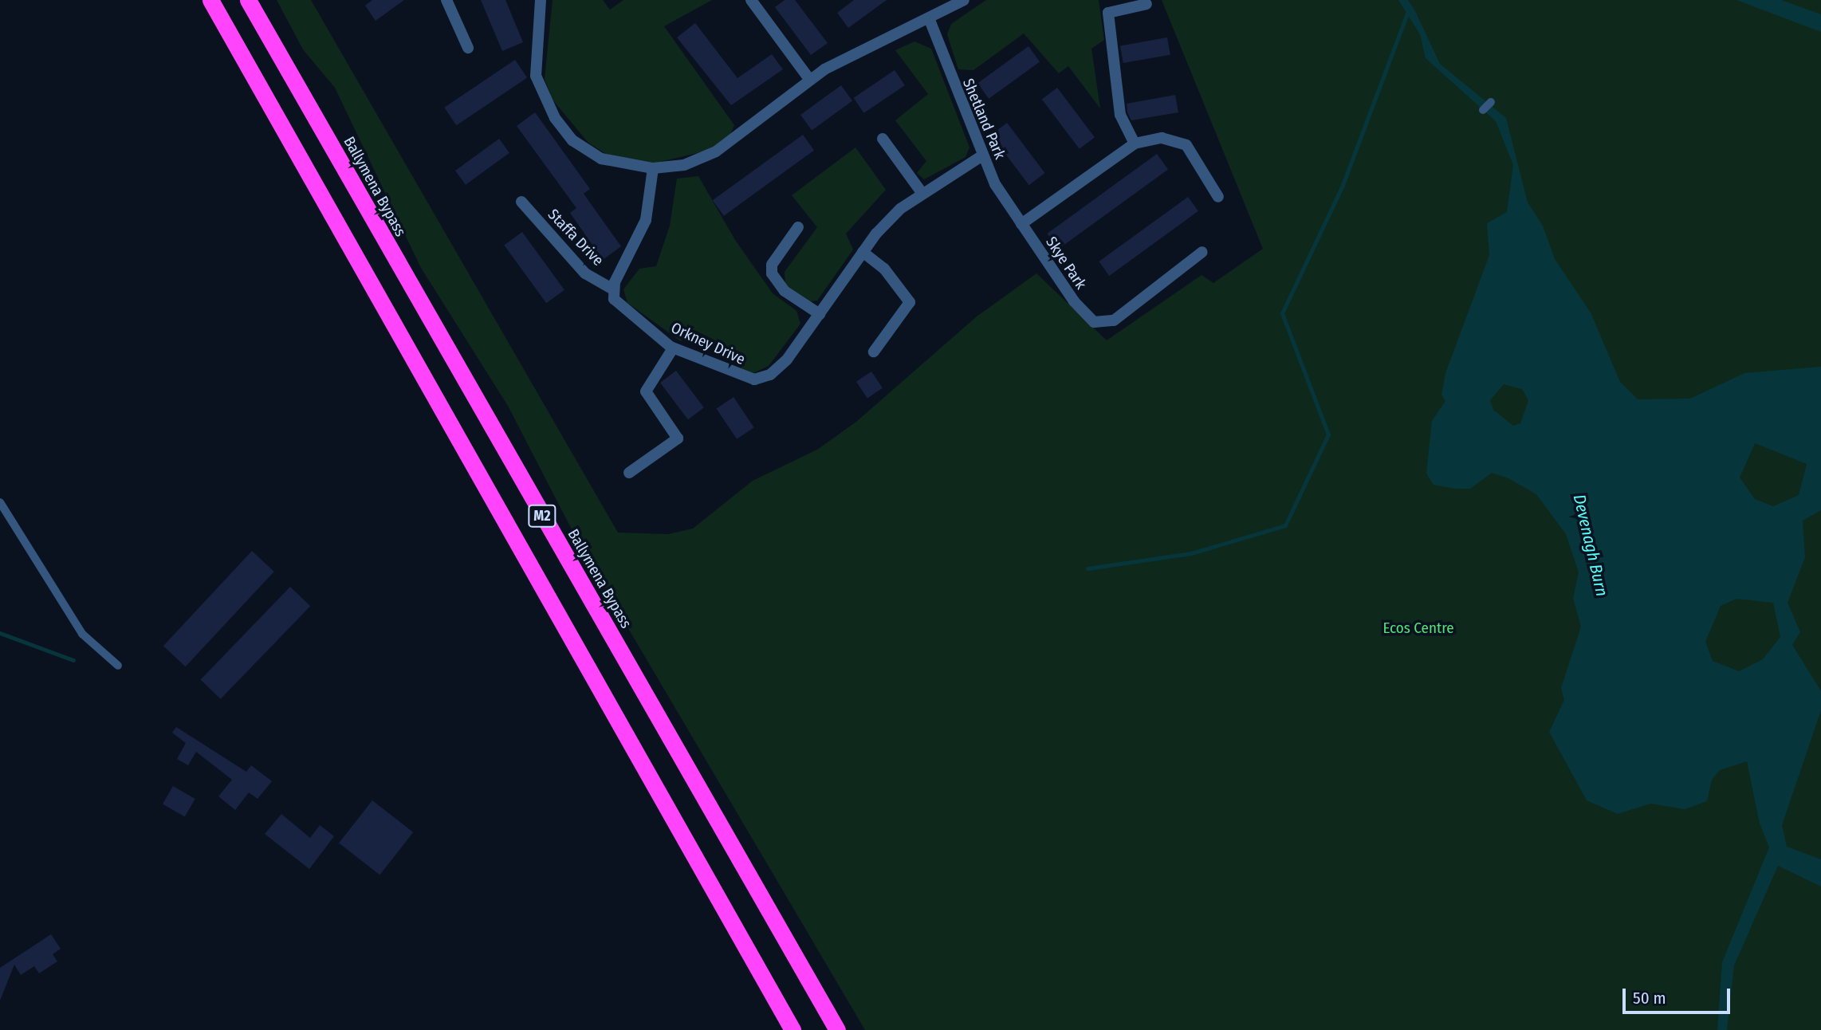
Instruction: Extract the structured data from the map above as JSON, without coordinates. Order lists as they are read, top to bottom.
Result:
{
  "streets": {
    "highway": ["Ballymena Bypass", "M2"],
    "street": [
      "Shetland Park",
      "Staffa Drive",
      "Skye Park",
      "Orkney Drive"
    ]
  },
  "crossings": [
    ["Shetland Park", "Skye Park"],
    ["Shetland Park", "Orkney Drive"],
    ["Staffa Drive", "Orkney Drive"]
  ],
  "water": ["Devenagh Burn"],
  "parks": ["Ecos Centre"],
  "scale_bar": "50 m"
}
